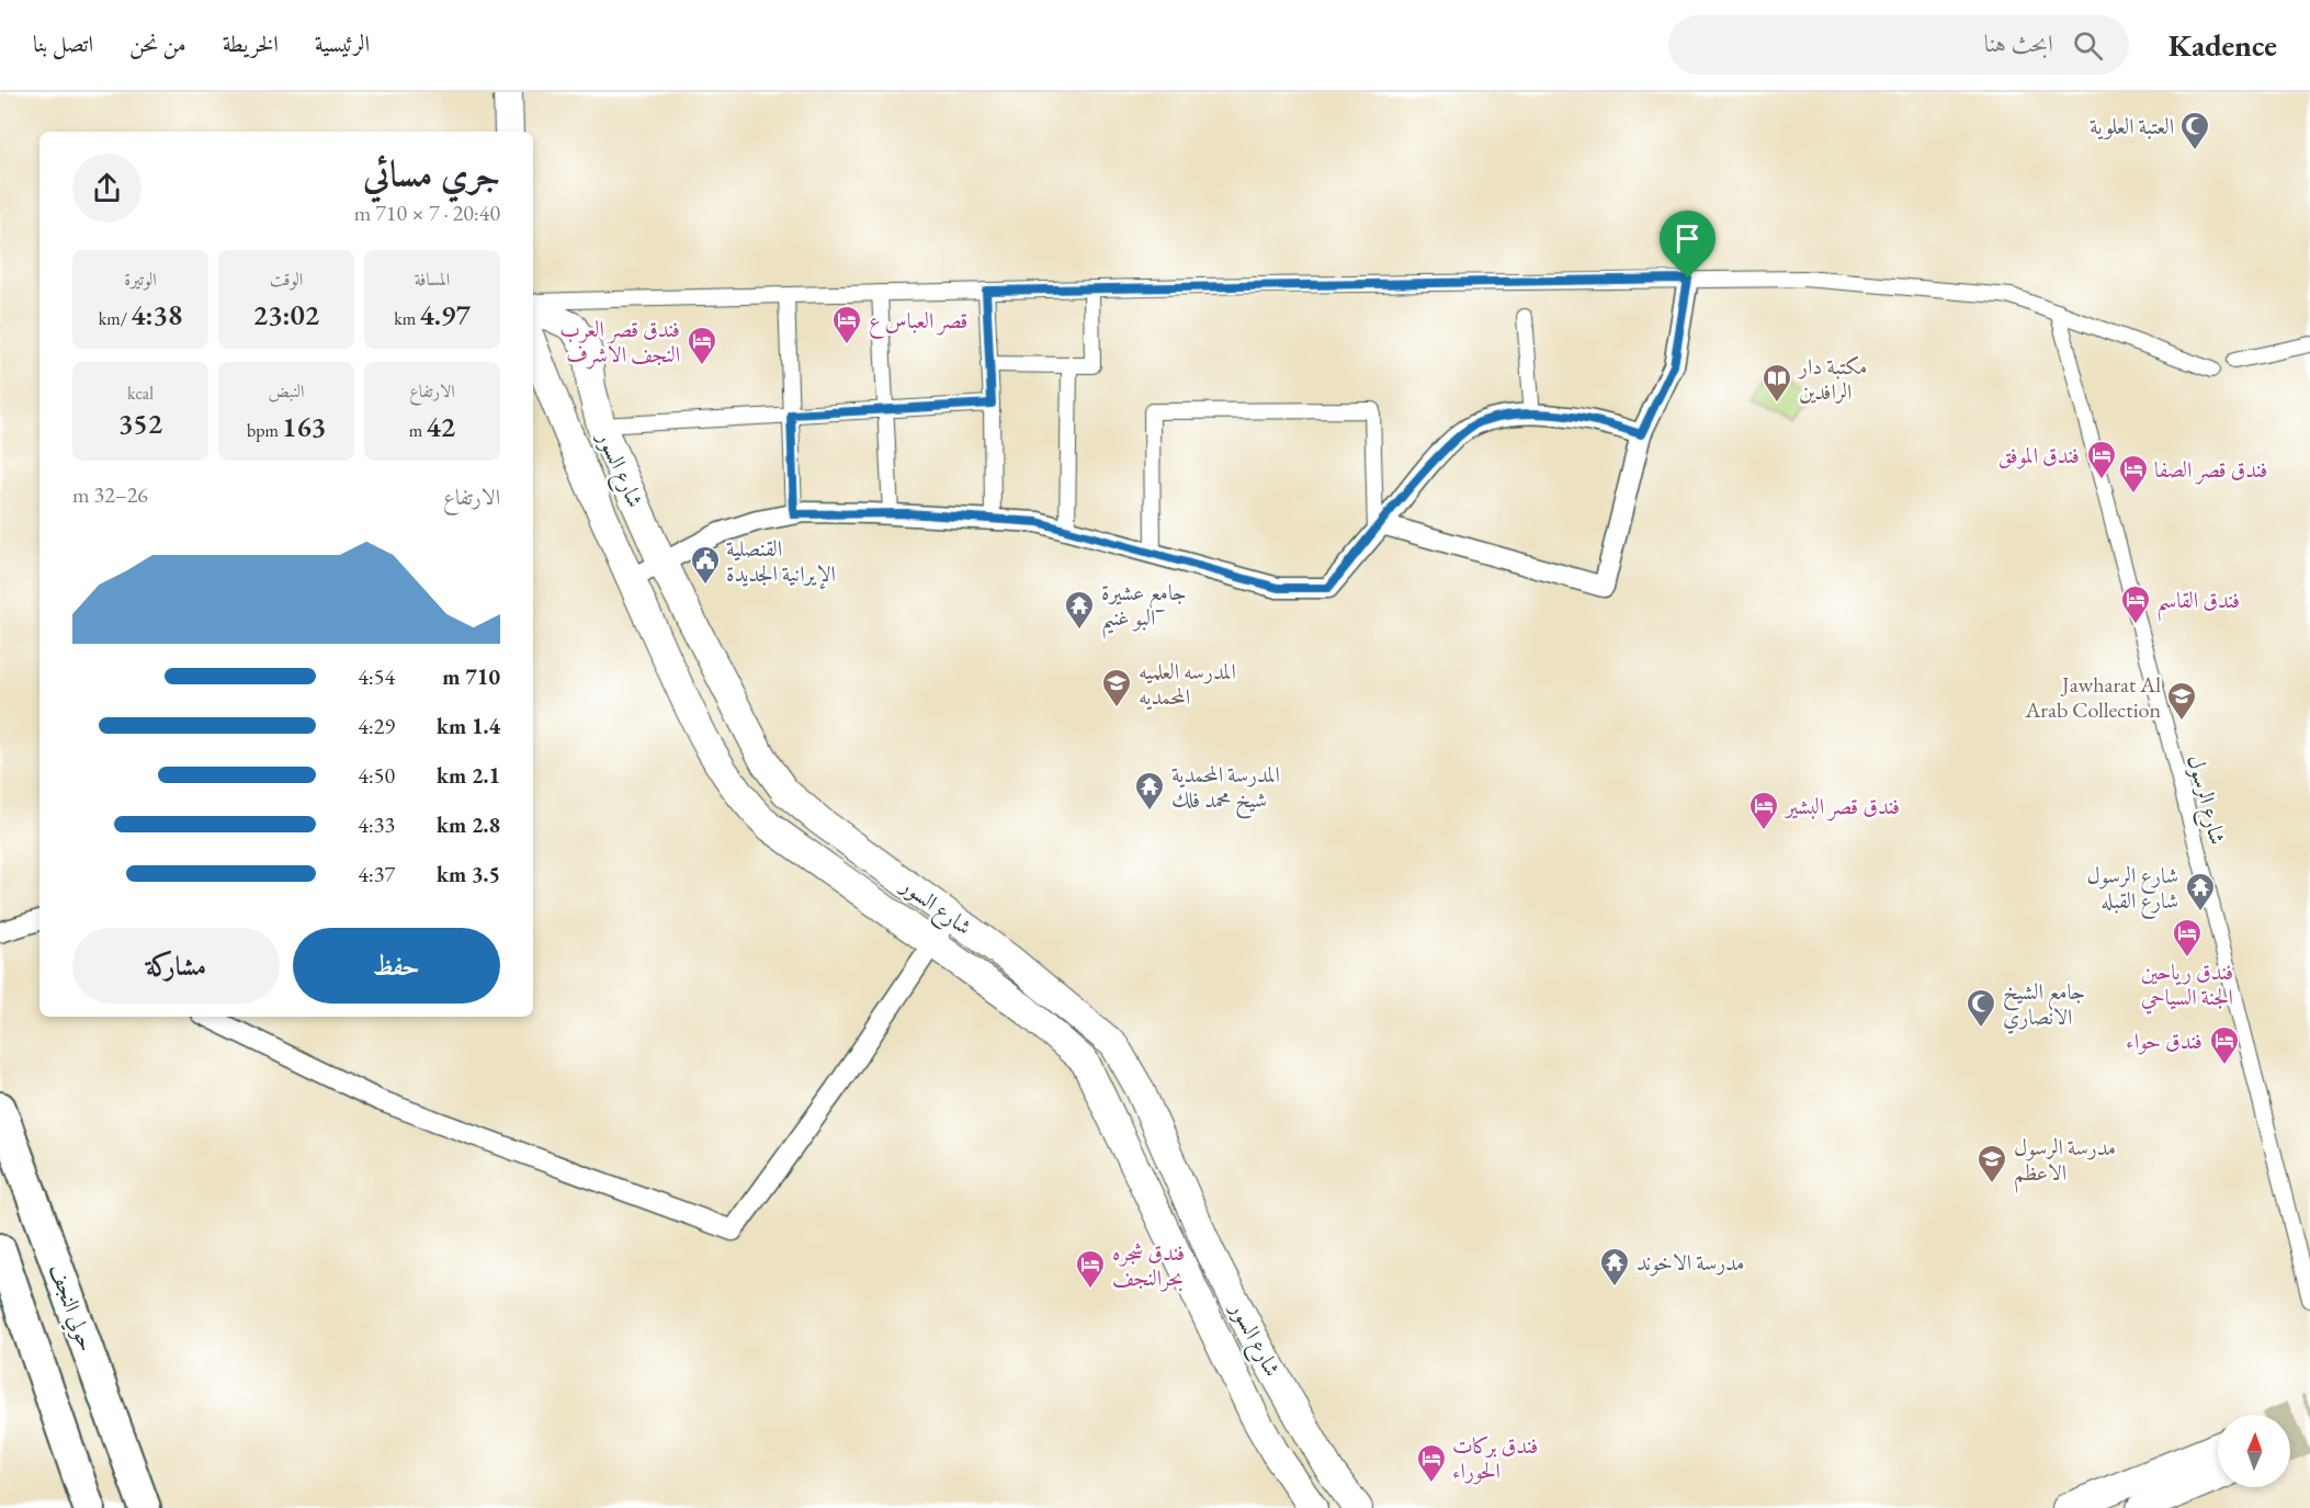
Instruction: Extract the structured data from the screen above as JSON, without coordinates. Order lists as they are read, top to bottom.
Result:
{
  "streets": {
    "main road": ["شارع السور", "حولي النجف"],
    "street": ["شارع الرسول"]
  },
  "places": {
    "mosque": ["العتبة العلوية", "جامع الشيخ الانصاري"],
    "hotel": [
      "قصر العباس ع",
      "فندق قصر العرب النجف الاشرف",
      "فندق الموفق",
      "فندق قصر الصفا",
      "فندق القاسم",
      "فندق قصر البشير",
      "فندق رياحين الجنة السياحي",
      "فندق حواء",
      "فندق شجره بحرالنجف",
      "فندق بركات الحوراء"
    ],
    "library": ["مكتبة دار الرافدين"],
    "public building": ["القنصلية الإيرانية الجديدة"],
    "temple": [
      "جامع عشيرة البو غنيم",
      "المدرسة المحمدية شيخ محمد فلك",
      "شارع الرسول شارع القبله",
      "مدرسة الاخوند"
    ],
    "school or university": ["المدرسه العلمیه المحمدیه", "Jawharat Al Arab Collection", "مدرسة الرسول الاعظم"]
  },
  "north": "top",
  "page": {
    "header": "Kadence",
    "search": "ابحث هنا",
    "nav": [
      "الرئيسية",
      "الخريطة",
      "من نحن",
      "اتصل بنا"
    ],
    "heading": ["جري مسائي", "20:40 · 7 × 710 m"],
    "stats": [
      ["المسافة", "4.97 km"],
      ["الوقت", "23:02"],
      ["الوتيرة", "4:38 /km"],
      ["الارتفاع", "42 m"],
      ["النبض", "163 bpm"],
      ["kcal", "352"]
    ],
    "chart": ["الارتفاع", "26–32 m"],
    "list": [
      {
        "name": "710 m",
        "note": "4:54"
      },
      {
        "name": "1.4 km",
        "note": "4:29"
      },
      {
        "name": "2.1 km",
        "note": "4:50"
      },
      {
        "name": "2.8 km",
        "note": "4:33"
      },
      {
        "name": "3.5 km",
        "note": "4:37"
      }
    ],
    "buttons": ["حفظ", "مشاركة"]
  }
}
